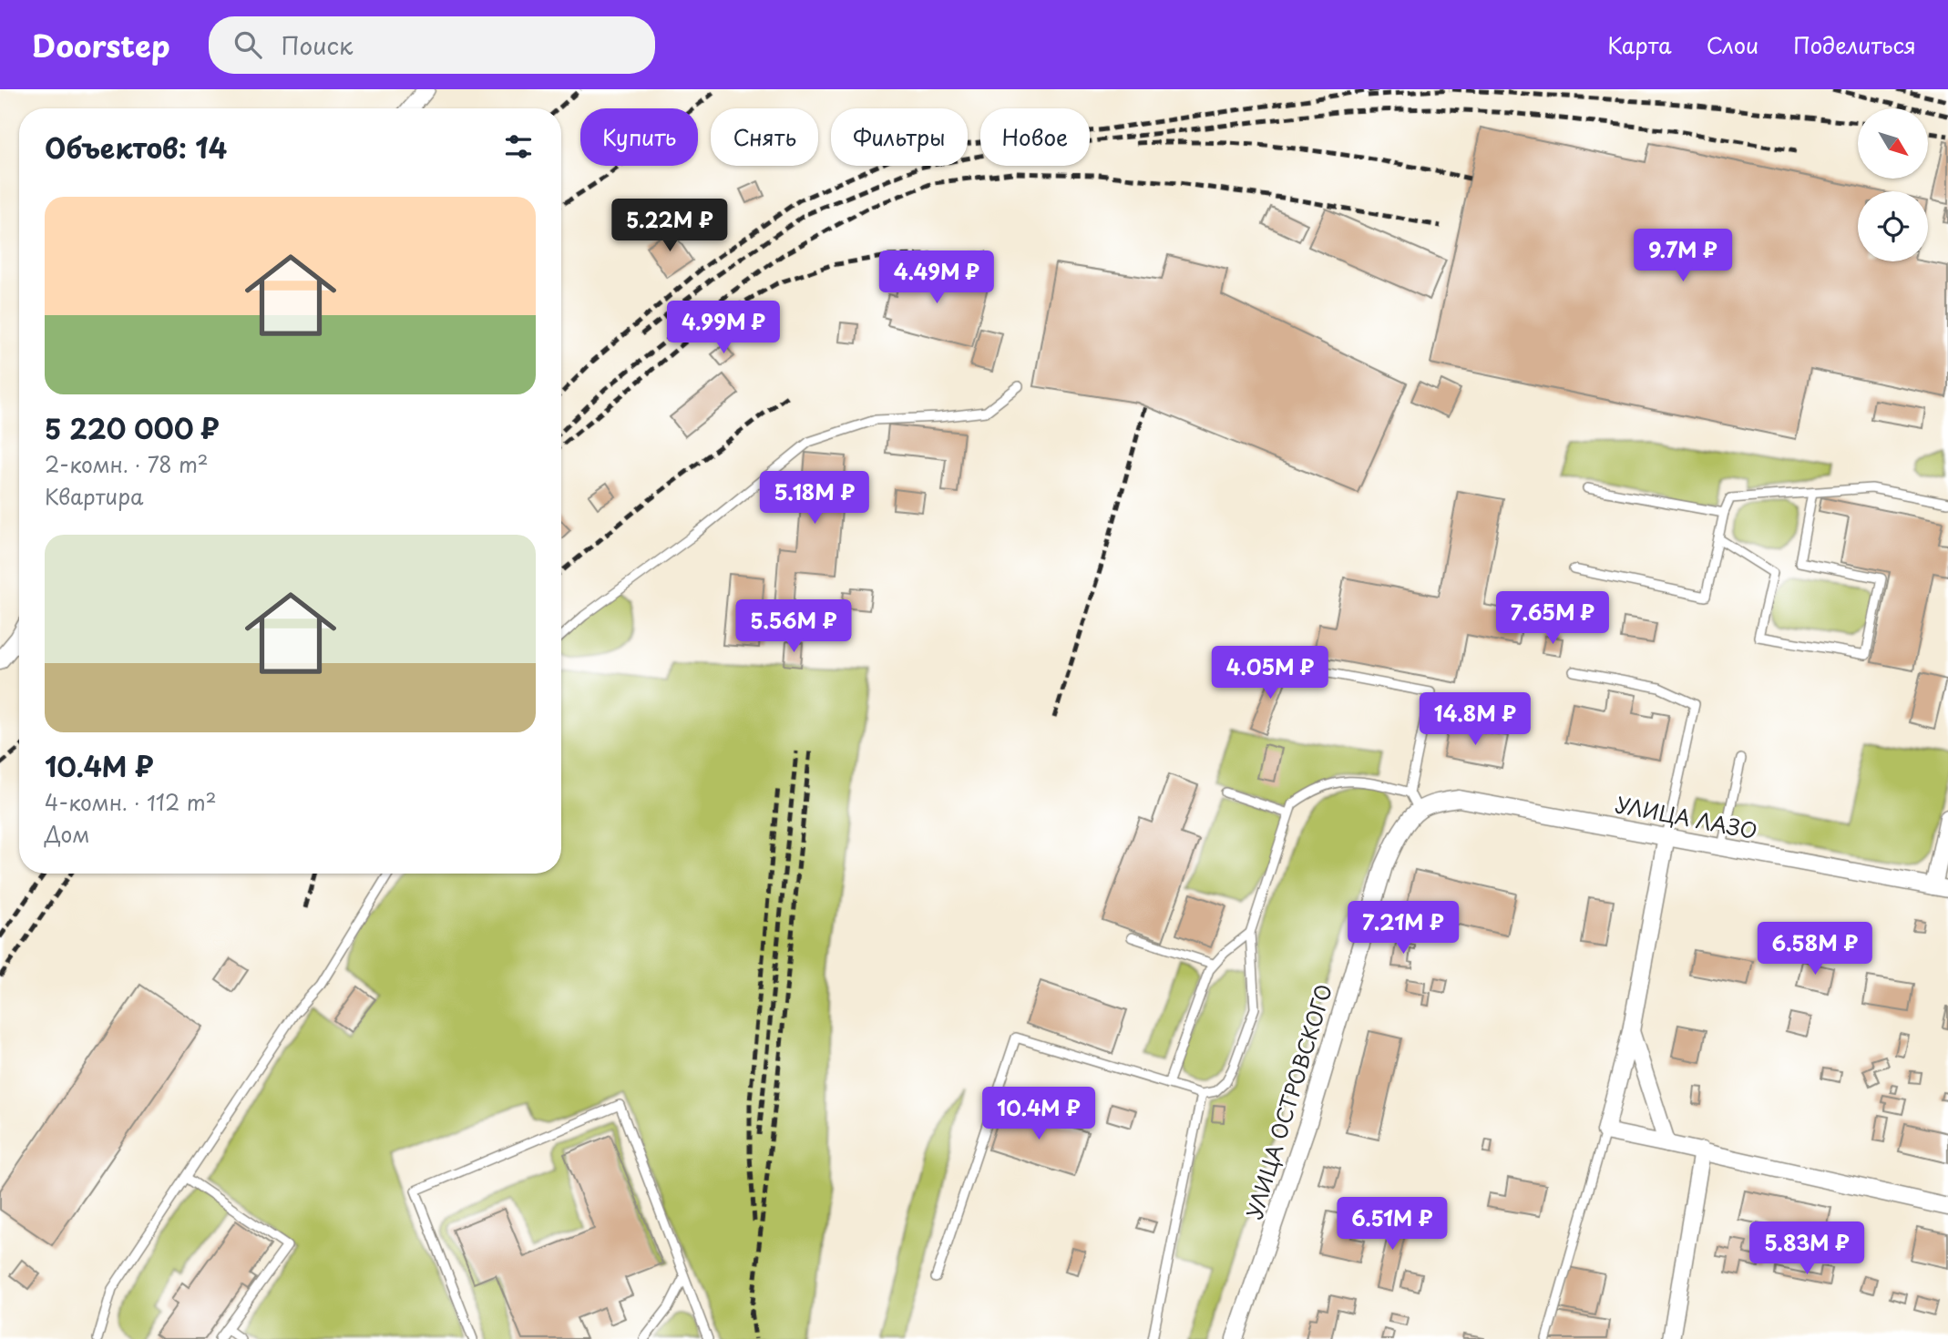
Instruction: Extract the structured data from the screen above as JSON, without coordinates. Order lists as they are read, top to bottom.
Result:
{
  "streets": {
    "street": ["УЛИЦА ЛАЗО", "УЛИЦА ОСТРОВСКОГО"]
  },
  "crossings": [
    ["УЛИЦА ЛАЗО", "УЛИЦА ОСТРОВСКОГО"]
  ],
  "north": "bottom right",
  "page": {
    "header": "Doorstep",
    "search": "Поиск",
    "nav": ["Карта", "Слои", "Поделиться"],
    "chip": [
      "Купить",
      "Снять",
      "Фильтры",
      "Новое"
    ],
    "heading": "Объектов: 14",
    "list": [
      {
        "name": "5 220 000 ₽",
        "note": "2-комн. · 78 m² · Квартира"
      },
      {
        "name": "10.4M ₽",
        "note": "4-комн. · 112 m² · Дом"
      }
    ],
    "price": [
      "5.22M ₽",
      "9.7M ₽",
      "4.49M ₽",
      "4.99M ₽",
      "5.18M ₽",
      "7.65M ₽",
      "5.56M ₽",
      "4.05M ₽",
      "14.8M ₽",
      "7.21M ₽",
      "6.58M ₽",
      "10.4M ₽",
      "6.51M ₽",
      "5.83M ₽"
    ]
  }
}
